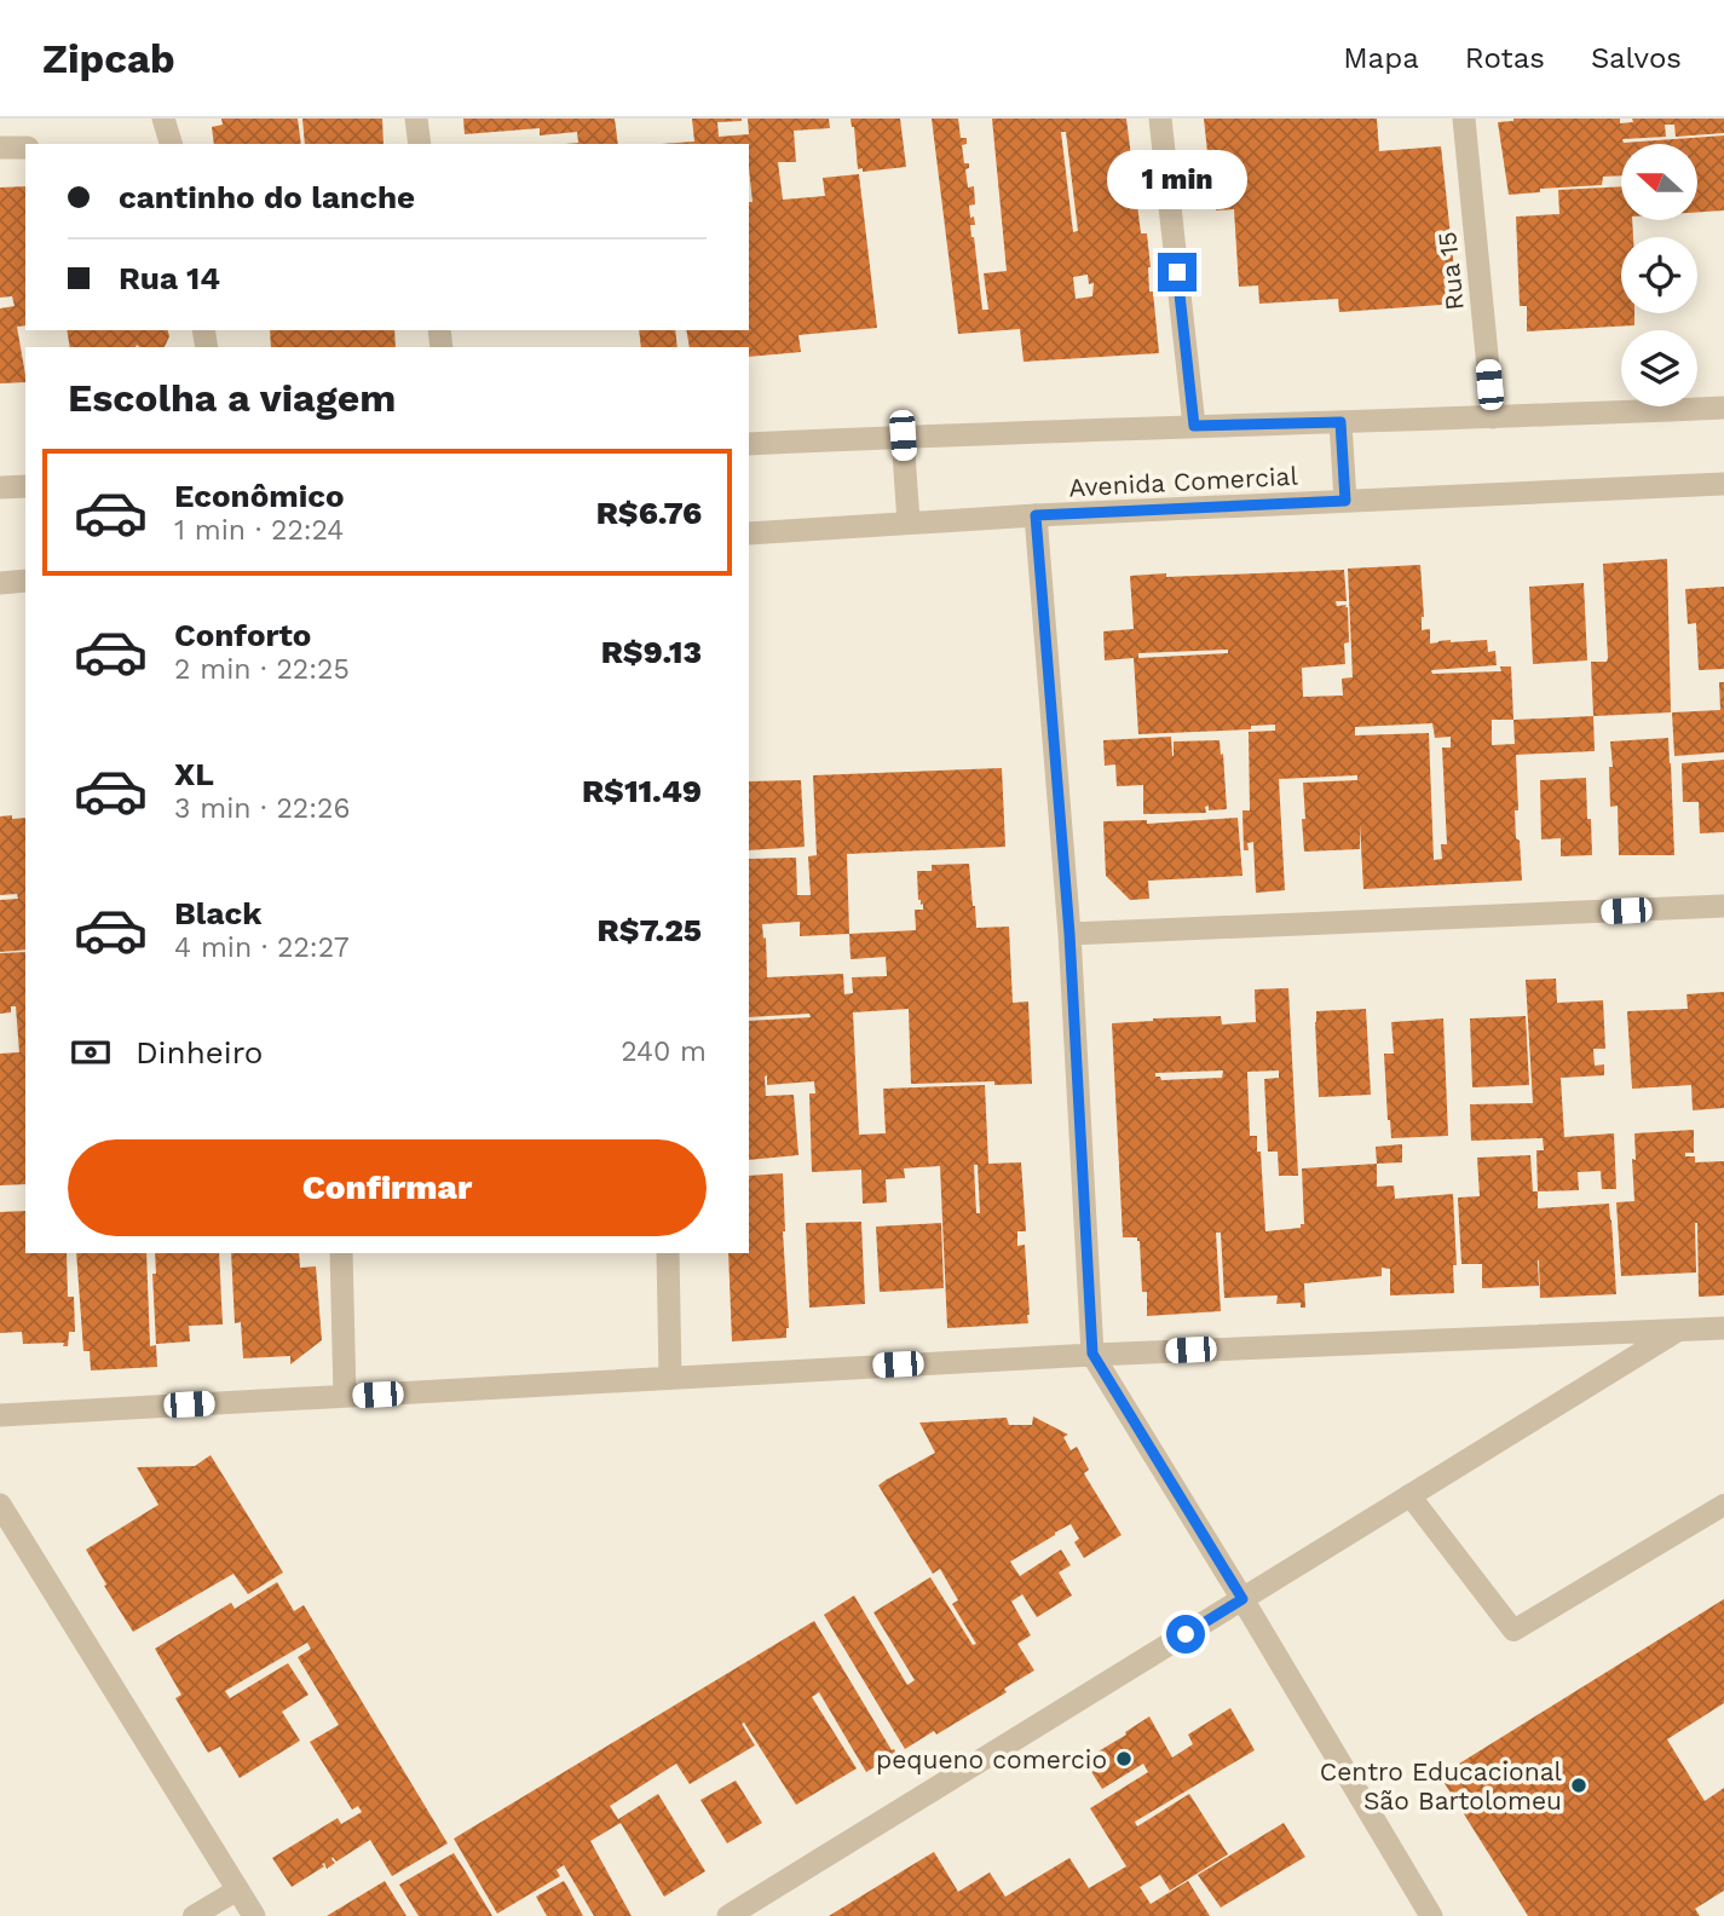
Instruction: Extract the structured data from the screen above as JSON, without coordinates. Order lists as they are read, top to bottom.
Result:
{
  "streets": {
    "street": ["Rua 15", "Avenida Comercial"]
  },
  "crossings": [
    ["Rua 15", "Avenida Comercial"]
  ],
  "places": ["pequeno comercio", "Centro Educacional São Bartolomeu"],
  "north": "left",
  "page": {
    "header": "Zipcab",
    "nav": ["Mapa", "Rotas", "Salvos"],
    "banner": ["cantinho do lanche", "Rua 14"],
    "bubble": "1 min",
    "heading": "Escolha a viagem",
    "list": [
      {
        "name": "Econômico",
        "note": "1 min · 22:24",
        "value": "R$6.76"
      },
      {
        "name": "Conforto",
        "note": "2 min · 22:25",
        "value": "R$9.13"
      },
      {
        "name": "XL",
        "note": "3 min · 22:26",
        "value": "R$11.49"
      },
      {
        "name": "Black",
        "note": "4 min · 22:27",
        "value": "R$7.25"
      }
    ],
    "pay": ["Dinheiro", "240 m"],
    "buttons": "Confirmar"
  }
}
